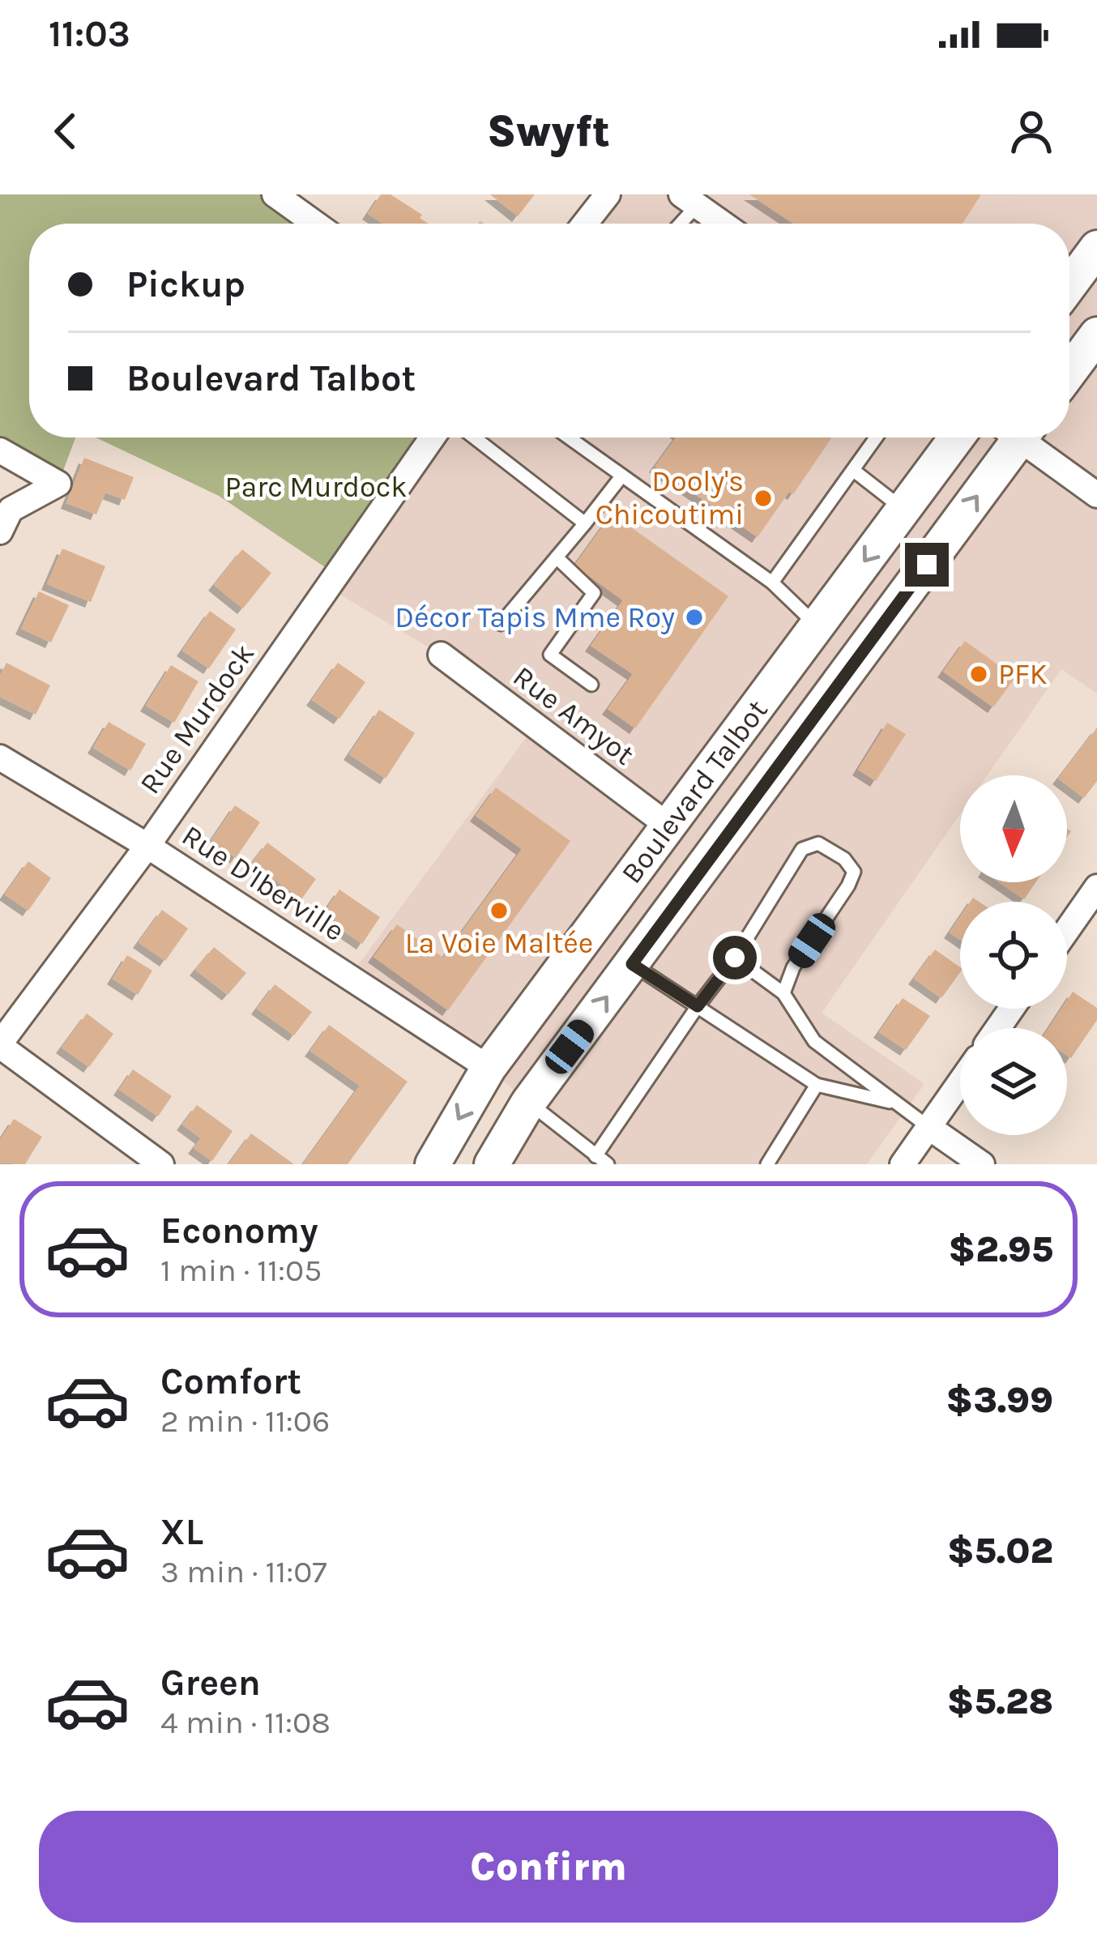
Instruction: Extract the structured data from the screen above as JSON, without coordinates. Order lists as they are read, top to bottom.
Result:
{
  "streets": {
    "main road": ["Boulevard Talbot"],
    "street": ["Rue Amyot", "Rue Murdock", "Rue D'Iberville"]
  },
  "crossings": [
    ["Rue Amyot", "Boulevard Talbot"],
    ["Rue Murdock", "Rue D'Iberville"],
    ["Boulevard Talbot", "Rue D'Iberville"]
  ],
  "parks": ["Parc Murdock"],
  "places": [
    "Dooly's Chicoutimi",
    "Décor Tapis Mme Roy",
    "PFK",
    "La Voie Maltée"
  ],
  "north": "bottom",
  "page": {
    "status": "11:03",
    "header": "Swyft",
    "banner": ["Pickup", "Boulevard Talbot"],
    "list": [
      {
        "name": "Economy",
        "note": "1 min · 11:05",
        "value": "$2.95"
      },
      {
        "name": "Comfort",
        "note": "2 min · 11:06",
        "value": "$3.99"
      },
      {
        "name": "XL",
        "note": "3 min · 11:07",
        "value": "$5.02"
      },
      {
        "name": "Green",
        "note": "4 min · 11:08",
        "value": "$5.28"
      }
    ],
    "buttons": "Confirm"
  }
}
